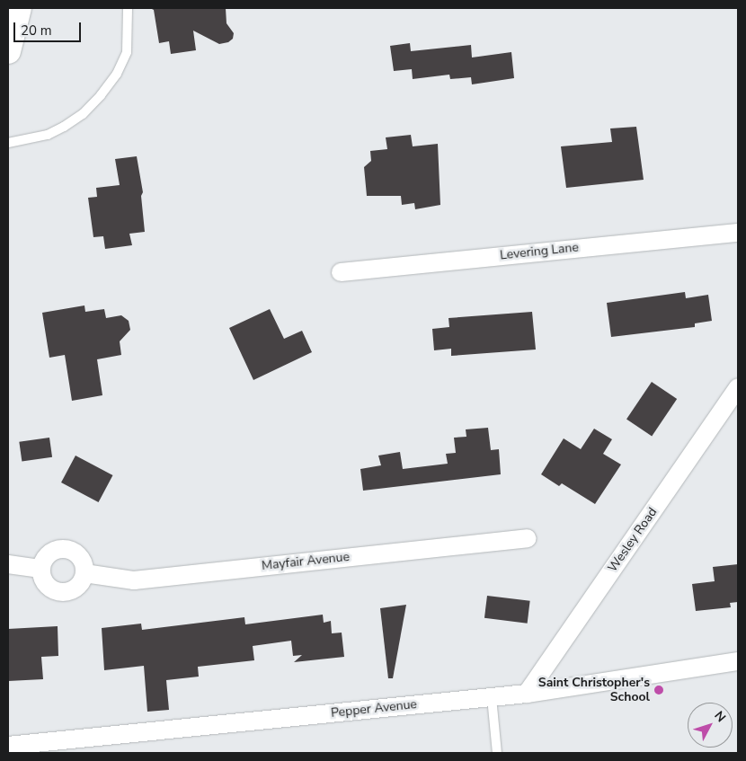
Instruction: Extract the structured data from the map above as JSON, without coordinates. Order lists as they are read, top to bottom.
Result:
{
  "streets": {
    "street": [
      "Levering Lane",
      "Wesley Road",
      "Mayfair Avenue",
      "Pepper Avenue"
    ]
  },
  "crossings": [
    ["Wesley Road", "Pepper Avenue"]
  ],
  "places": ["Saint Christopher's School"],
  "scale_bar": "20 m",
  "north": "top right"
}
